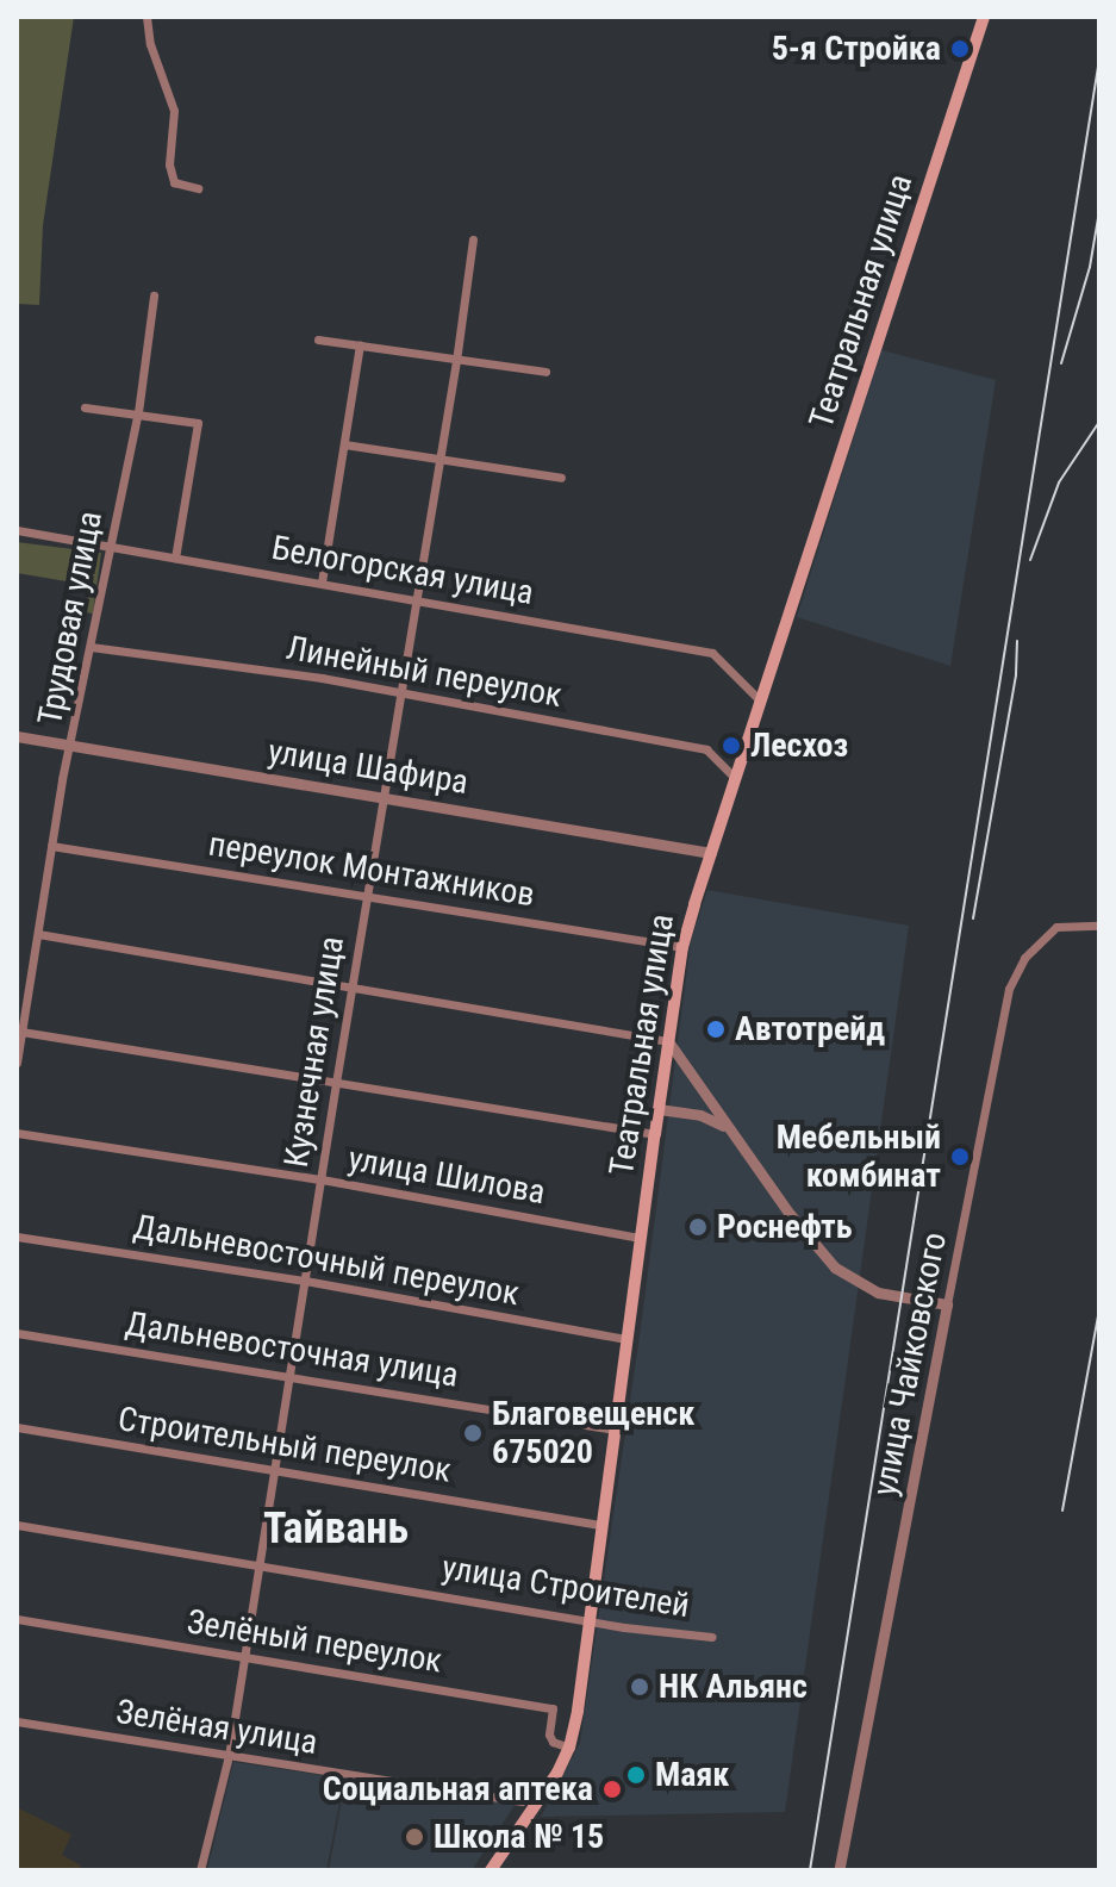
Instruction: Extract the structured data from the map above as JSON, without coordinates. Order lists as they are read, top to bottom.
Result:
{
  "streets": {
    "main road": ["Театральная улица"],
    "street": [
      "Белогорская улица",
      "Трудовая улица",
      "Линейный переулок",
      "улица Шафира",
      "переулок Монтажников",
      "Кузнечная улица",
      "улица Шилова",
      "Дальневосточный переулок",
      "Дальневосточная улица",
      "улица Чайковского",
      "Строительный переулок",
      "улица Строителей",
      "Зелёный переулок",
      "Зелёная улица"
    ]
  },
  "crossings": [
    ["Театральная улица", "Белогорская улица"],
    ["Театральная улица", "Линейный переулок"],
    ["Театральная улица", "улица Шафира"],
    ["Театральная улица", "переулок Монтажников"],
    ["Театральная улица", "улица Шилова"],
    ["Театральная улица", "Дальневосточный переулок"],
    ["Театральная улица", "Дальневосточная улица"],
    ["Театральная улица", "Строительный переулок"],
    ["Театральная улица", "улица Строителей"],
    ["Театральная улица", "Зелёный переулок"],
    ["Белогорская улица", "Трудовая улица"],
    ["Белогорская улица", "Кузнечная улица"],
    ["Трудовая улица", "Линейный переулок"],
    ["Трудовая улица", "улица Шафира"],
    ["Трудовая улица", "переулок Монтажников"],
    ["Линейный переулок", "Кузнечная улица"],
    ["улица Шафира", "Кузнечная улица"],
    ["переулок Монтажников", "Кузнечная улица"],
    ["Кузнечная улица", "улица Шилова"],
    ["Кузнечная улица", "Дальневосточный переулок"],
    ["Кузнечная улица", "Дальневосточная улица"],
    ["Кузнечная улица", "Строительный переулок"],
    ["Кузнечная улица", "улица Строителей"],
    ["Кузнечная улица", "Зелёный переулок"],
    ["Кузнечная улица", "Зелёная улица"]
  ],
  "districts": ["Тайвань"],
  "places": [
    "5-я Стройка",
    "Лесхоз",
    "Автотрейд",
    "Мебельный комбинат",
    "Роснефть",
    "Благовещенск 675020",
    "НК Альянс",
    "Маяк",
    "Социальная аптека",
    "Школа № 15"
  ]
}
